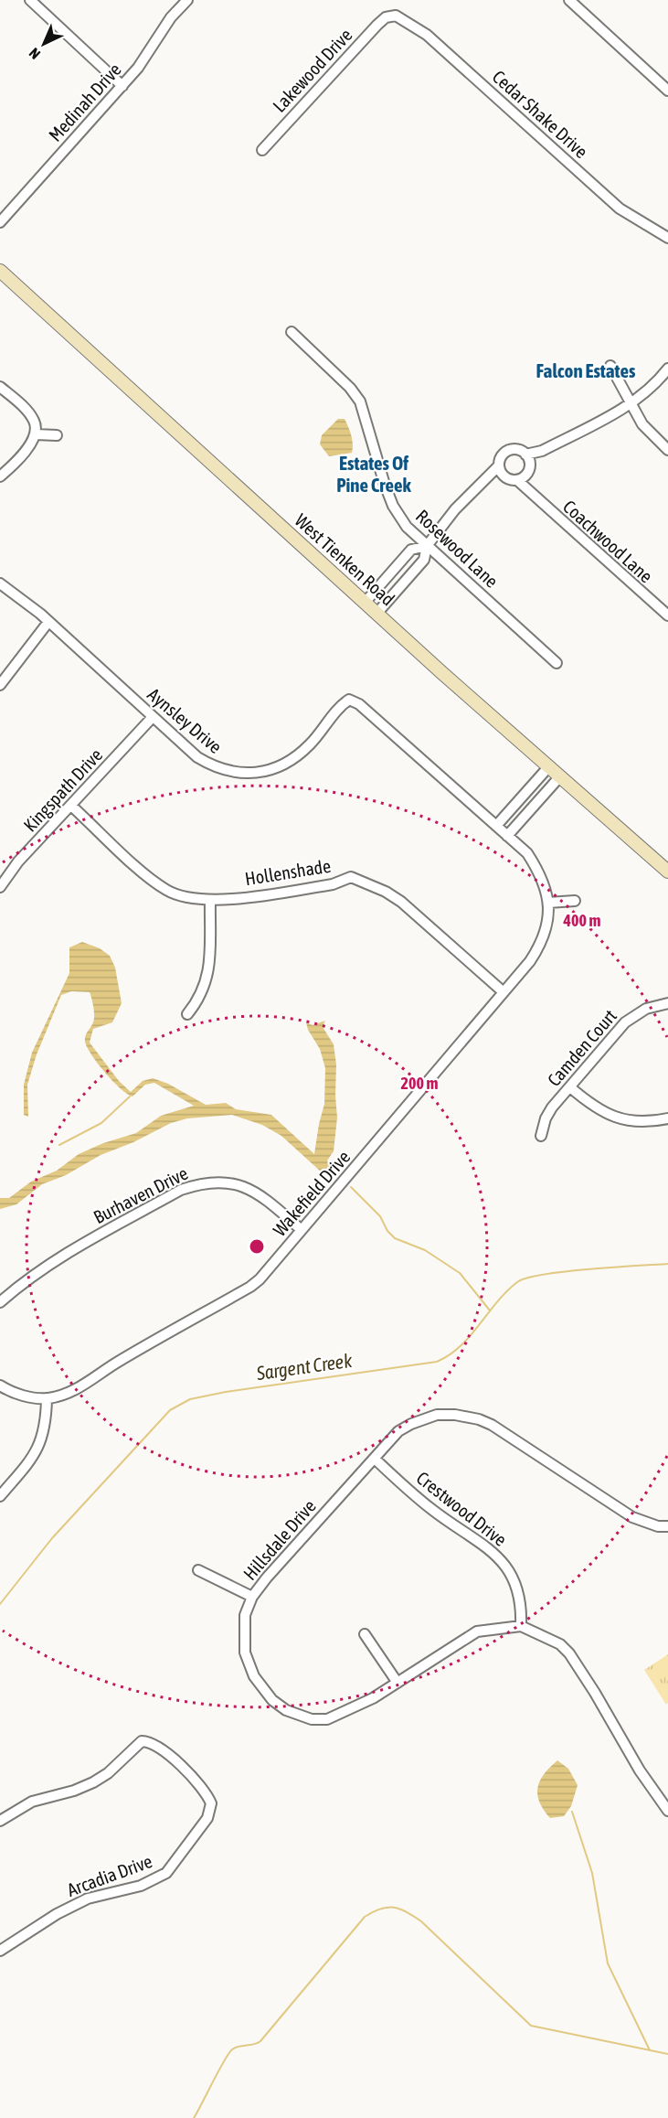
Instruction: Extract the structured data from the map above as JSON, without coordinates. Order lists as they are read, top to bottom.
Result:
{
  "streets": {
    "street": [
      "Lakewood Drive",
      "Medinah Drive",
      "Cedar Shake Drive",
      "Coachwood Lane",
      "Rosewood Lane",
      "West Tienken Road",
      "Aynsley Drive",
      "Kingspath Drive",
      "Hollenshade",
      "Camden Court",
      "Wakefield Drive",
      "Burhaven Drive",
      "Crestwood Drive",
      "Hillsdale Drive",
      "Arcadia Drive"
    ]
  },
  "crossings": [
    ["Lakewood Drive", "Cedar Shake Drive"],
    ["Aynsley Drive", "Kingspath Drive"],
    ["Aynsley Drive", "Wakefield Drive"],
    ["Kingspath Drive", "Hollenshade"],
    ["Hollenshade", "Wakefield Drive"],
    ["Wakefield Drive", "Burhaven Drive"],
    ["Crestwood Drive", "Hillsdale Drive"]
  ],
  "districts": ["Falcon Estates", "Estates Of Pine Creek"],
  "water": ["Sargent Creek"],
  "north": "bottom left",
  "rings": ["400 m", "200 m"]
}
